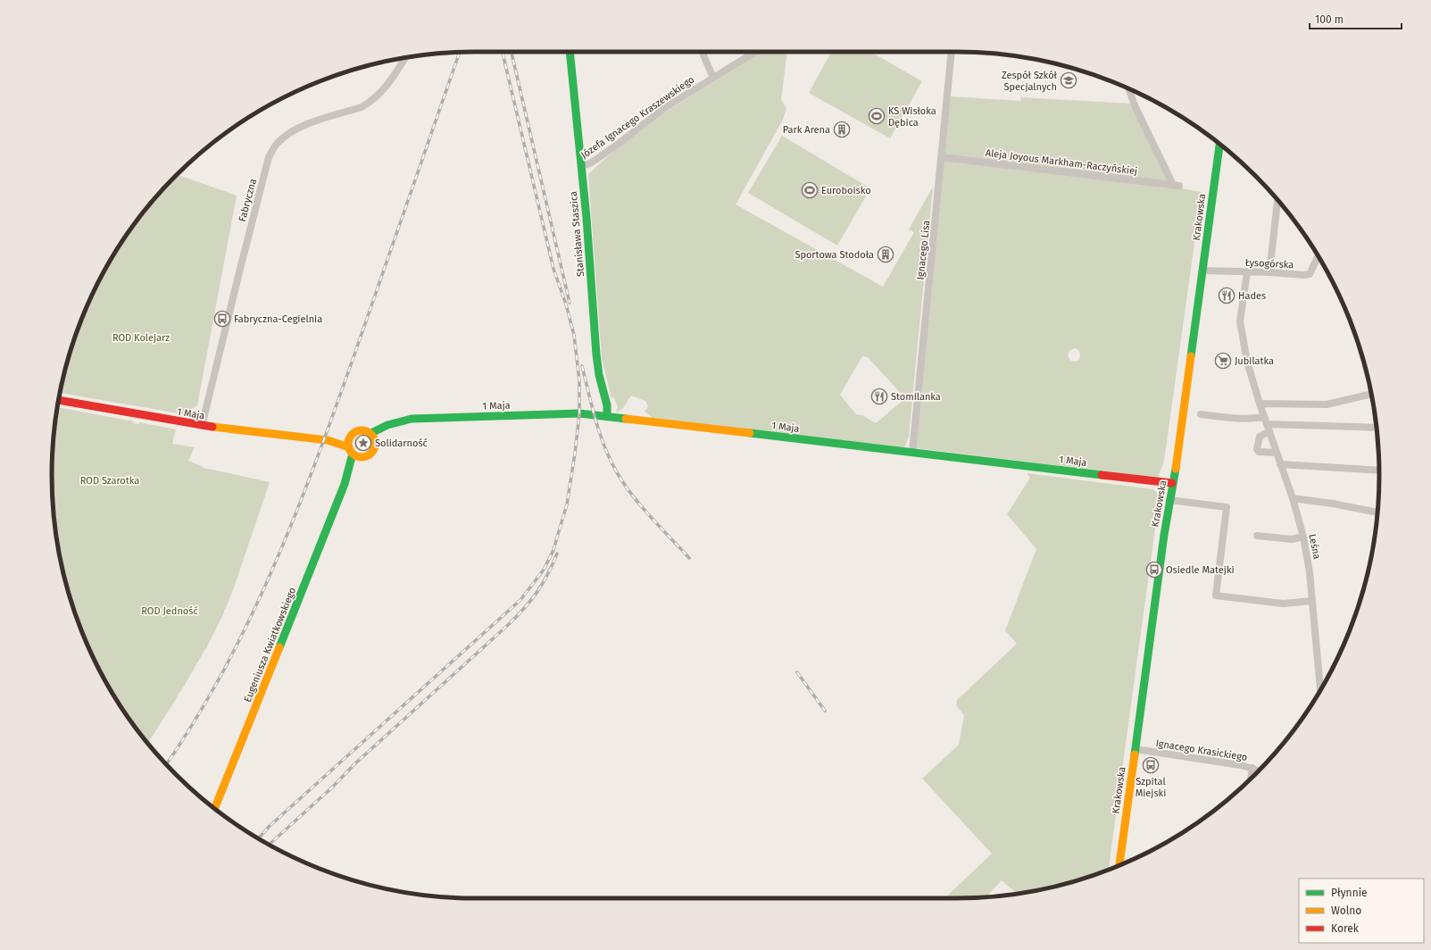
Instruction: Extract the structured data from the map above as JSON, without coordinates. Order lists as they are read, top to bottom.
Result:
{
  "streets": {
    "street": [
      "Józefa Ignacego Kraszewskiego",
      "Aleja Joyous Markham-Raczyńskiej",
      "Fabryczna",
      "Krakowska",
      "Stanisława Staszica",
      "Ignacego Lisa",
      "Łysogórska",
      "1 Maja",
      "Leśna",
      "Eugeniusza Kwiatkowskiego",
      "Ignacego Krasickiego"
    ]
  },
  "crossings": [
    ["Józefa Ignacego Kraszewskiego", "Stanisława Staszica"],
    ["Aleja Joyous Markham-Raczyńskiej", "Ignacego Lisa"],
    ["Fabryczna", "1 Maja"],
    ["Krakowska", "Łysogórska"],
    ["Krakowska", "1 Maja"],
    ["Krakowska", "Ignacego Krasickiego"],
    ["Stanisława Staszica", "1 Maja"],
    ["Ignacego Lisa", "1 Maja"],
    ["Łysogórska", "Leśna"],
    ["1 Maja", "Eugeniusza Kwiatkowskiego"]
  ],
  "parks": ["ROD Kolejarz", "ROD Szarotka", "ROD Jedność"],
  "places": {
    "school or university": ["Zespół Szkół Specjalnych"],
    "sports": ["KS Wisłoka Dębica", "Euroboisko"],
    "building": ["Park Arena", "Sportowa Stodoła"],
    "restaurant": ["Hades", "Stomilanka"],
    "bus stop": ["Fabryczna-Cegielnia", "Osiedle Matejki", "Szpital Miejski"],
    "supermarket": ["Jubilatka"],
    "place": ["Solidarność"]
  },
  "legend": ["Płynnie", "Wolno", "Korek"],
  "scale_bar": "100 m"
}
